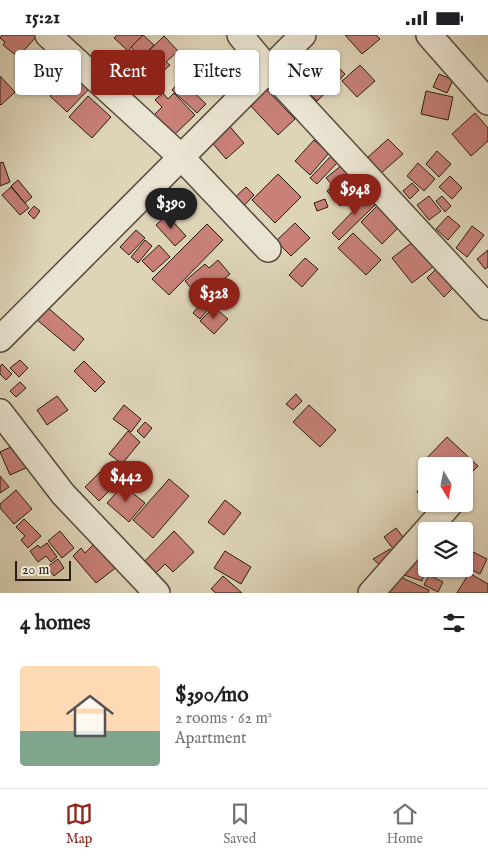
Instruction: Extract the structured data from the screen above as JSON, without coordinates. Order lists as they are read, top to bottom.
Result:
{
  "scale_bar": "20 m",
  "north": "bottom",
  "page": {
    "status": "15:21",
    "chip": [
      "Buy",
      "Rent",
      "Filters",
      "New"
    ],
    "price": [
      "$948",
      "$390",
      "$328",
      "$442"
    ],
    "scale": "20 m",
    "heading": "4 homes",
    "list": [
      {
        "name": "$390/mo",
        "note": "2 rooms · 62 m² · Apartment"
      }
    ],
    "tabs": ["Map", "Saved", "Home"]
  }
}
